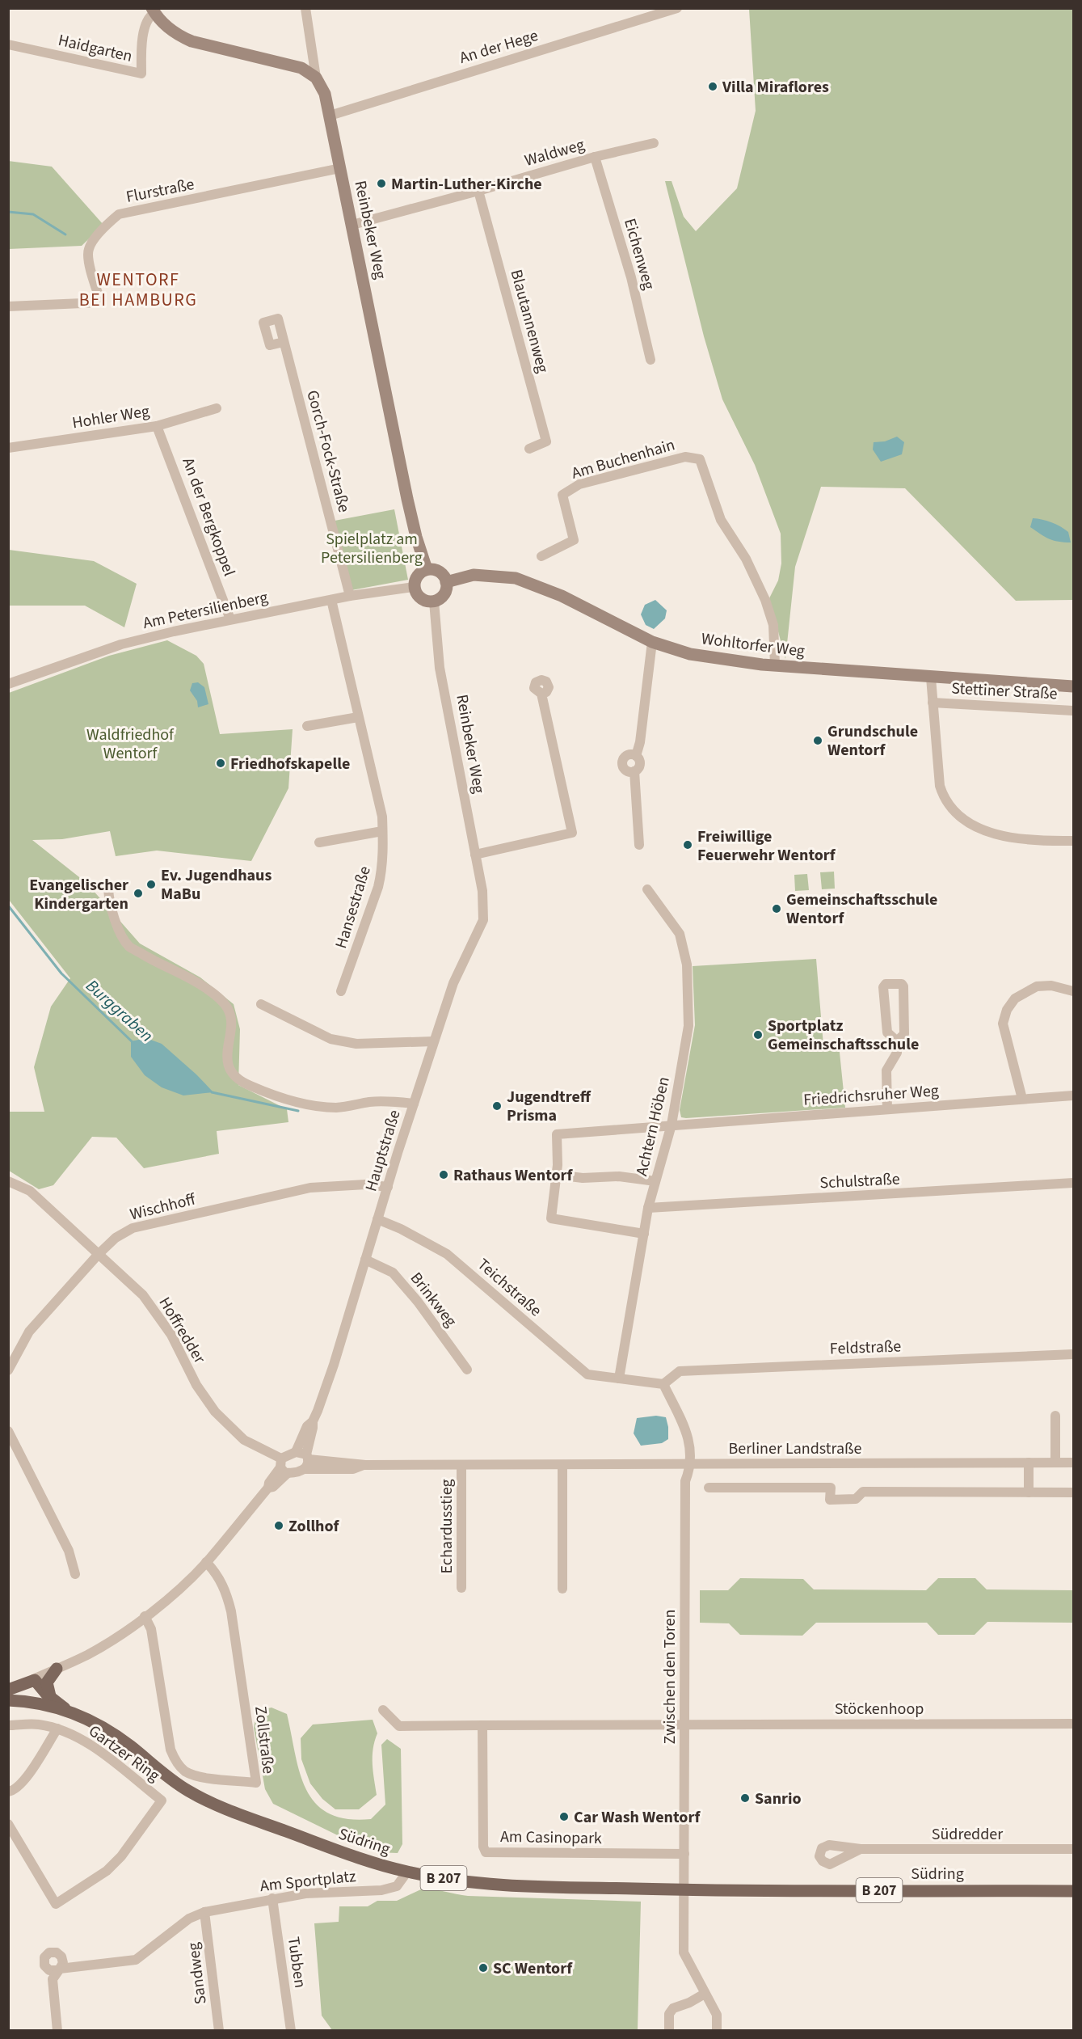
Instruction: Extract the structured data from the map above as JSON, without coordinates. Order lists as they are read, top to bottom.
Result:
{
  "streets": {
    "main road": [
      "Reinbeker Weg",
      "Wohltorfer Weg",
      "Südring",
      "B 207"
    ],
    "street": [
      "An der Hege",
      "Haidgarten",
      "Waldweg",
      "Flurstraße",
      "Eichenweg",
      "Blautannenweg",
      "Hohler Weg",
      "Gorch-Fock-Straße",
      "Am Buchenhain",
      "An der Bergkoppel",
      "Am Petersilienberg",
      "Stettiner Straße",
      "Hansestraße",
      "Friedrichsruher Weg",
      "Achtern Höben",
      "Hauptstraße",
      "Schulstraße",
      "Wischhoff",
      "Teichstraße",
      "Brinkweg",
      "Hoffredder",
      "Feldstraße",
      "Berliner Landstraße",
      "Echardusstieg",
      "Zwischen den Toren",
      "Stöckenhoop",
      "Zollstraße",
      "Gartzer Ring",
      "Südredder",
      "Am Casinopark",
      "Am Sportplatz",
      "Tubben",
      "Sandweg"
    ]
  },
  "crossings": [
    ["An der Hege", "Reinbeker Weg"],
    ["Waldweg", "Reinbeker Weg"],
    ["Waldweg", "Eichenweg"],
    ["Waldweg", "Blautannenweg"],
    ["Flurstraße", "Reinbeker Weg"],
    ["Reinbeker Weg", "Am Petersilienberg"],
    ["Reinbeker Weg", "Wohltorfer Weg"],
    ["Reinbeker Weg", "Hauptstraße"],
    ["Hohler Weg", "An der Bergkoppel"],
    ["Gorch-Fock-Straße", "Am Petersilienberg"],
    ["Am Buchenhain", "Wohltorfer Weg"],
    ["An der Bergkoppel", "Am Petersilienberg"],
    ["Am Petersilienberg", "Wohltorfer Weg"],
    ["Am Petersilienberg", "Hansestraße"],
    ["Friedrichsruher Weg", "Achtern Höben"],
    ["Achtern Höben", "Schulstraße"],
    ["Achtern Höben", "Teichstraße"],
    ["Hauptstraße", "Wischhoff"],
    ["Hauptstraße", "Teichstraße"],
    ["Hauptstraße", "Brinkweg"],
    ["Hauptstraße", "Berliner Landstraße"],
    ["Wischhoff", "Hoffredder"],
    ["Teichstraße", "Feldstraße"],
    ["Teichstraße", "Zwischen den Toren"],
    ["Feldstraße", "Zwischen den Toren"],
    ["Berliner Landstraße", "Echardusstieg"],
    ["Berliner Landstraße", "Zwischen den Toren"],
    ["Zwischen den Toren", "Stöckenhoop"],
    ["Zwischen den Toren", "Am Casinopark"],
    ["Zwischen den Toren", "Südring"],
    ["Südring", "Am Sportplatz"],
    ["Am Sportplatz", "Tubben"],
    ["Am Sportplatz", "Sandweg"]
  ],
  "districts": ["WENTORF BEI HAMBURG"],
  "water": ["Burggraben"],
  "parks": ["Spielplatz am Petersilienberg", "Waldfriedhof Wentorf"],
  "places": [
    "Villa Miraflores",
    "Martin-Luther-Kirche",
    "Grundschule Wentorf",
    "Friedhofskapelle",
    "Freiwillige Feuerwehr Wentorf",
    "Ev. Jugendhaus MaBu",
    "Evangelischer Kindergarten",
    "Gemeinschaftsschule Wentorf",
    "Sportplatz Gemeinschaftsschule",
    "Jugendtreff Prisma",
    "Rathaus Wentorf",
    "Zollhof",
    "Sanrio",
    "Car Wash Wentorf",
    "SC Wentorf"
  ]
}
